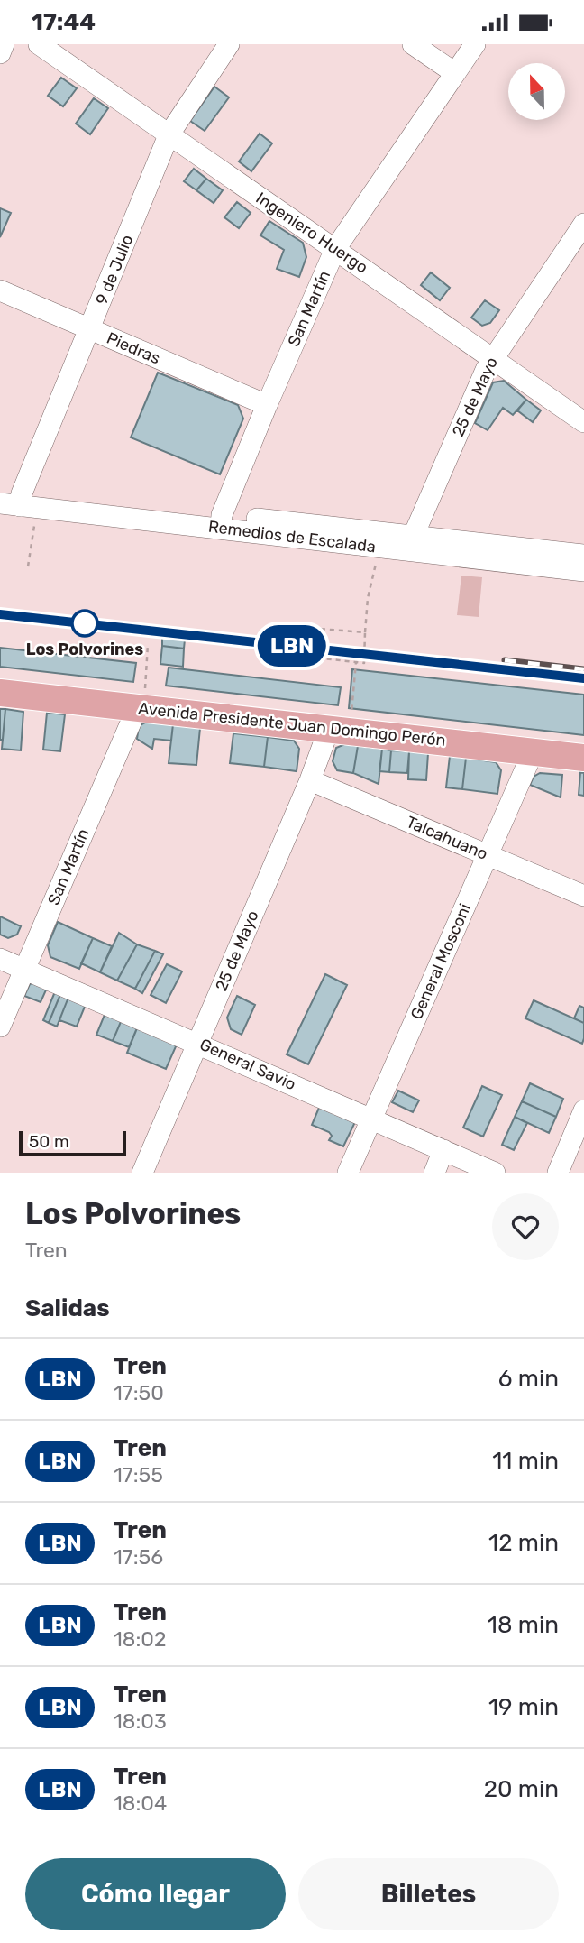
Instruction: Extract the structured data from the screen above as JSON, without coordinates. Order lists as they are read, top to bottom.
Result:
{
  "streets": {
    "main road": ["Avenida Presidente Juan Domingo Perón"],
    "street": [
      "Ingeniero Huergo",
      "9 de Julio",
      "San Martín",
      "Piedras",
      "25 de Mayo",
      "Remedios de Escalada",
      "Talcahuano",
      "General Mosconi",
      "General Savio"
    ]
  },
  "crossings": [
    ["Ingeniero Huergo", "9 de Julio"],
    ["Ingeniero Huergo", "San Martín"],
    ["Ingeniero Huergo", "25 de Mayo"],
    ["9 de Julio", "Piedras"],
    ["9 de Julio", "Remedios de Escalada"],
    ["San Martín", "Piedras"],
    ["San Martín", "Remedios de Escalada"],
    ["San Martín", "Avenida Presidente Juan Domingo Perón"],
    ["San Martín", "General Savio"],
    ["25 de Mayo", "Remedios de Escalada"],
    ["25 de Mayo", "Avenida Presidente Juan Domingo Perón"],
    ["25 de Mayo", "Talcahuano"],
    ["25 de Mayo", "General Savio"],
    ["Avenida Presidente Juan Domingo Perón", "General Mosconi"],
    ["Talcahuano", "General Mosconi"],
    ["General Mosconi", "General Savio"]
  ],
  "places": ["Los Polvorines"],
  "scale_bar": "50 m",
  "north": "top",
  "page": {
    "status": "17:44",
    "on_map": "LBN",
    "scale": "50 m",
    "heading": [
      ["Los Polvorines", "Tren"],
      "Salidas"
    ],
    "list": [
      {
        "mark": "LBN",
        "name": "Tren",
        "note": "17:50",
        "value": "6 min"
      },
      {
        "mark": "LBN",
        "name": "Tren",
        "note": "17:55",
        "value": "11 min"
      },
      {
        "mark": "LBN",
        "name": "Tren",
        "note": "17:56",
        "value": "12 min"
      },
      {
        "mark": "LBN",
        "name": "Tren",
        "note": "18:02",
        "value": "18 min"
      },
      {
        "mark": "LBN",
        "name": "Tren",
        "note": "18:03",
        "value": "19 min"
      },
      {
        "mark": "LBN",
        "name": "Tren",
        "note": "18:04",
        "value": "20 min"
      }
    ],
    "buttons": ["Cómo llegar", "Billetes"]
  }
}
